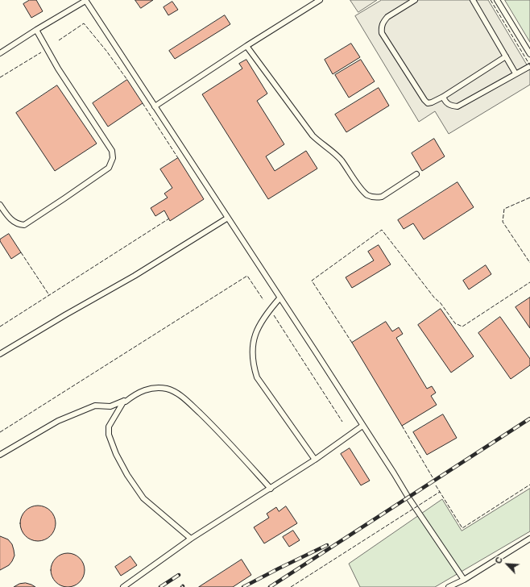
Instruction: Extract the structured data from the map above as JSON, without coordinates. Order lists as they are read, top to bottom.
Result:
{
  "north": "top left"
}
